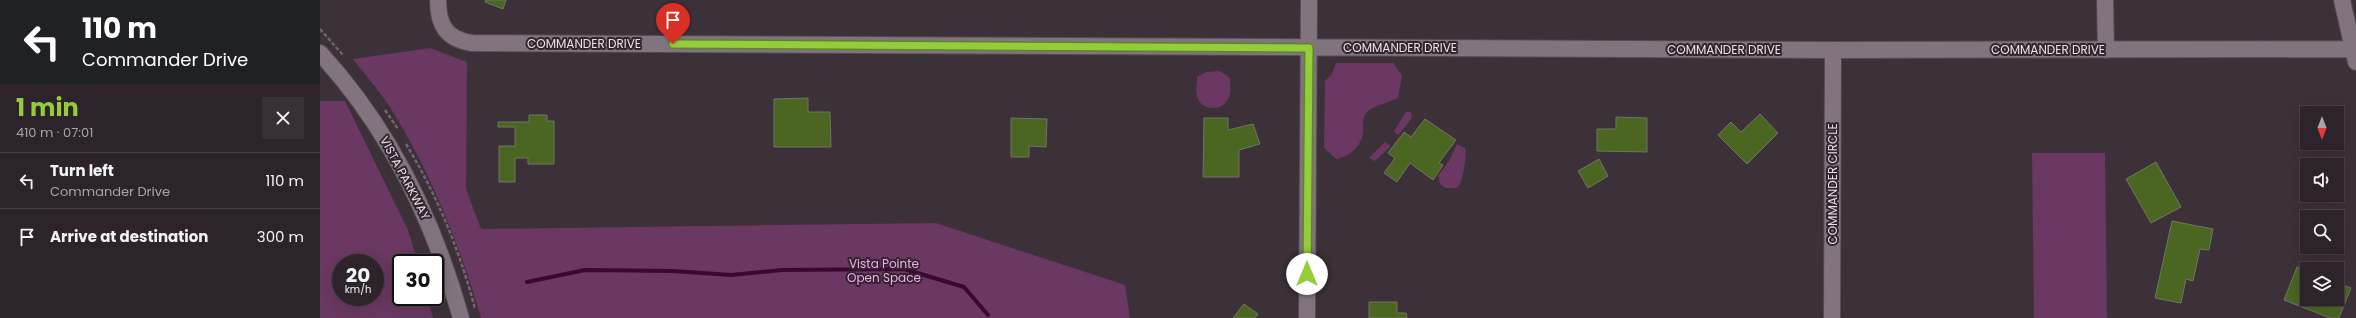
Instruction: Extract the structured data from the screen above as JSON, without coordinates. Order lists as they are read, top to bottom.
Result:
{
  "streets": {
    "street": ["COMMANDER DRIVE", "VISTA PARKWAY", "COMMANDER CIRCLE"]
  },
  "crossings": [
    ["COMMANDER DRIVE", "COMMANDER CIRCLE"]
  ],
  "parks": ["Vista Pointe Open Space"],
  "north": "bottom",
  "page": {
    "turn": ["110 m", "Commander Drive"],
    "heading": ["1 min", "410 m · 07:01"],
    "list": [
      {
        "name": "Turn left",
        "note": "Commander Drive",
        "value": "110 m"
      },
      {
        "name": "Arrive at destination",
        "value": "300 m"
      }
    ],
    "speed": "20 km/h",
    "limit": "30"
  }
}
